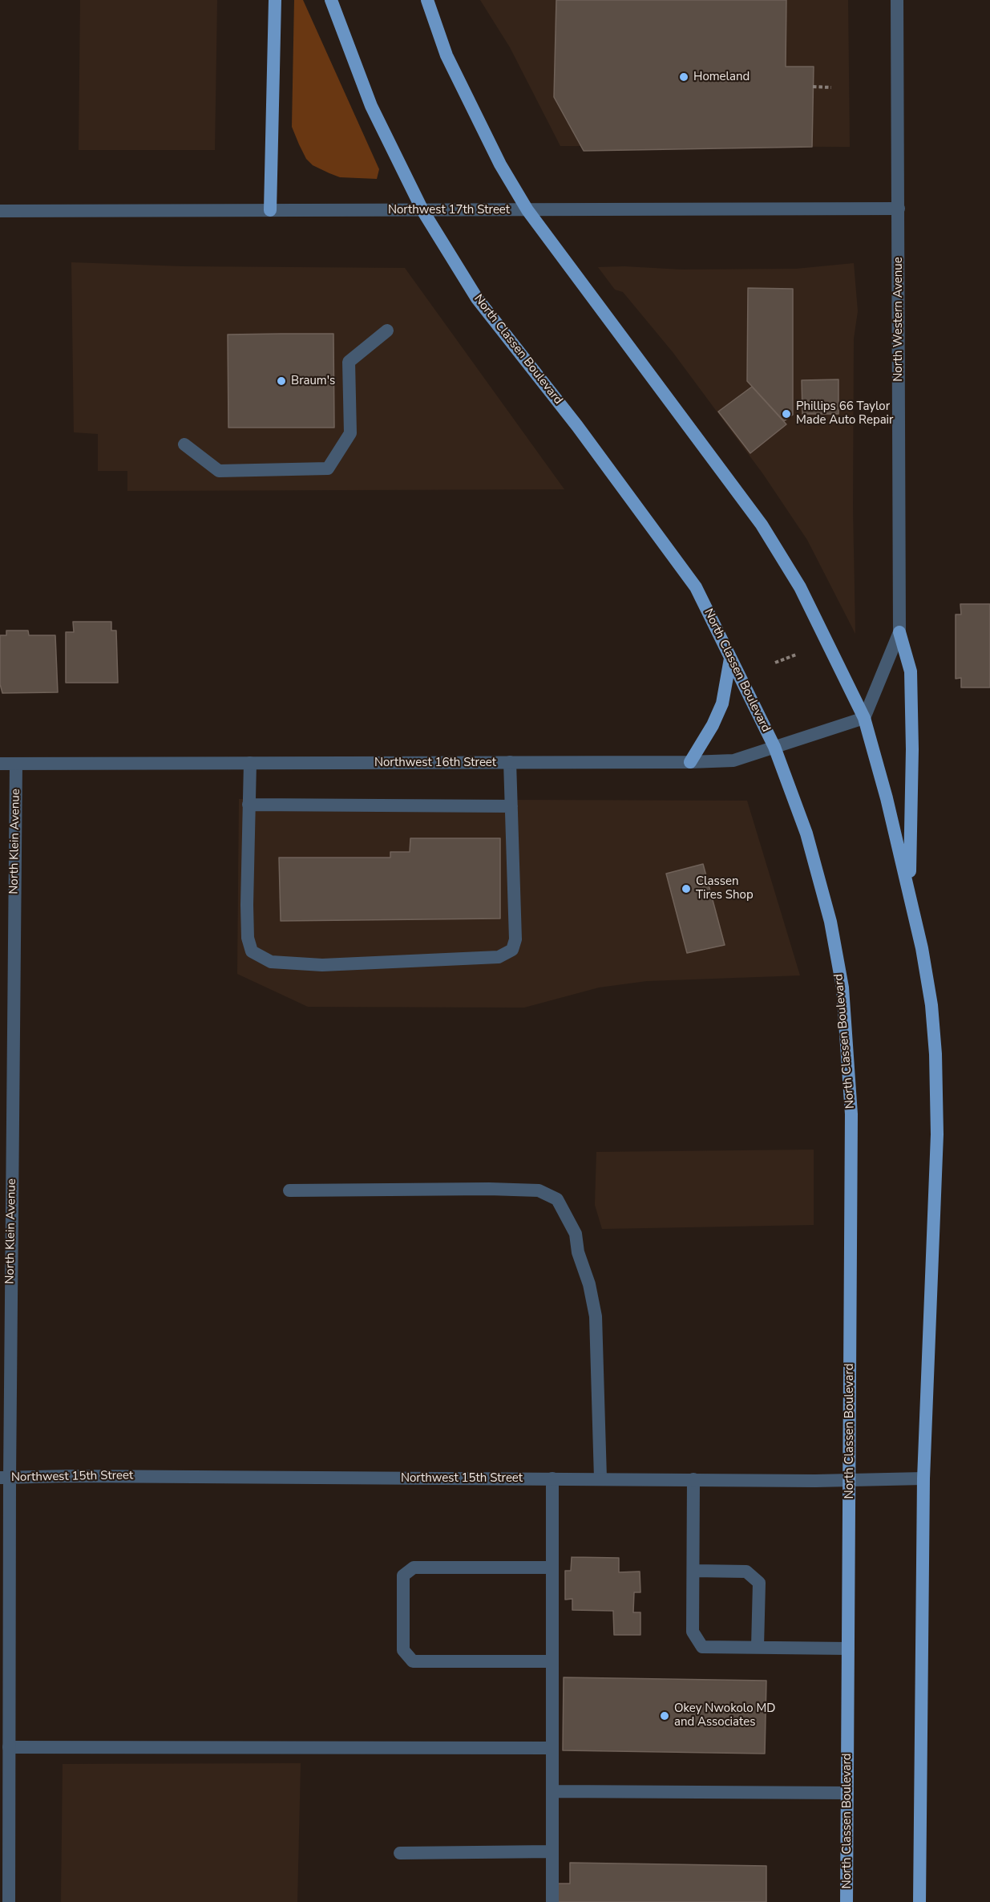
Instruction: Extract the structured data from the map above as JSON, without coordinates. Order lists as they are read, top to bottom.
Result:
{
  "streets": {
    "main road": ["North Classen Boulevard"],
    "street": [
      "Northwest 17th Street",
      "North Western Avenue",
      "Northwest 16th Street",
      "North Klein Avenue",
      "Northwest 15th Street"
    ]
  },
  "crossings": [
    ["Northwest 17th Street", "North Western Avenue"],
    ["Northwest 17th Street", "North Classen Boulevard"],
    ["North Western Avenue", "Northwest 16th Street"],
    ["North Classen Boulevard", "Northwest 16th Street"],
    ["North Classen Boulevard", "Northwest 15th Street"],
    ["Northwest 16th Street", "North Klein Avenue"],
    ["North Klein Avenue", "Northwest 15th Street"]
  ],
  "places": [
    "Homeland",
    "Braum's",
    "Phillips 66 Taylor Made Auto Repair",
    "Classen Tires Shop",
    "Okey Nwokolo MD and Associates"
  ]
}
